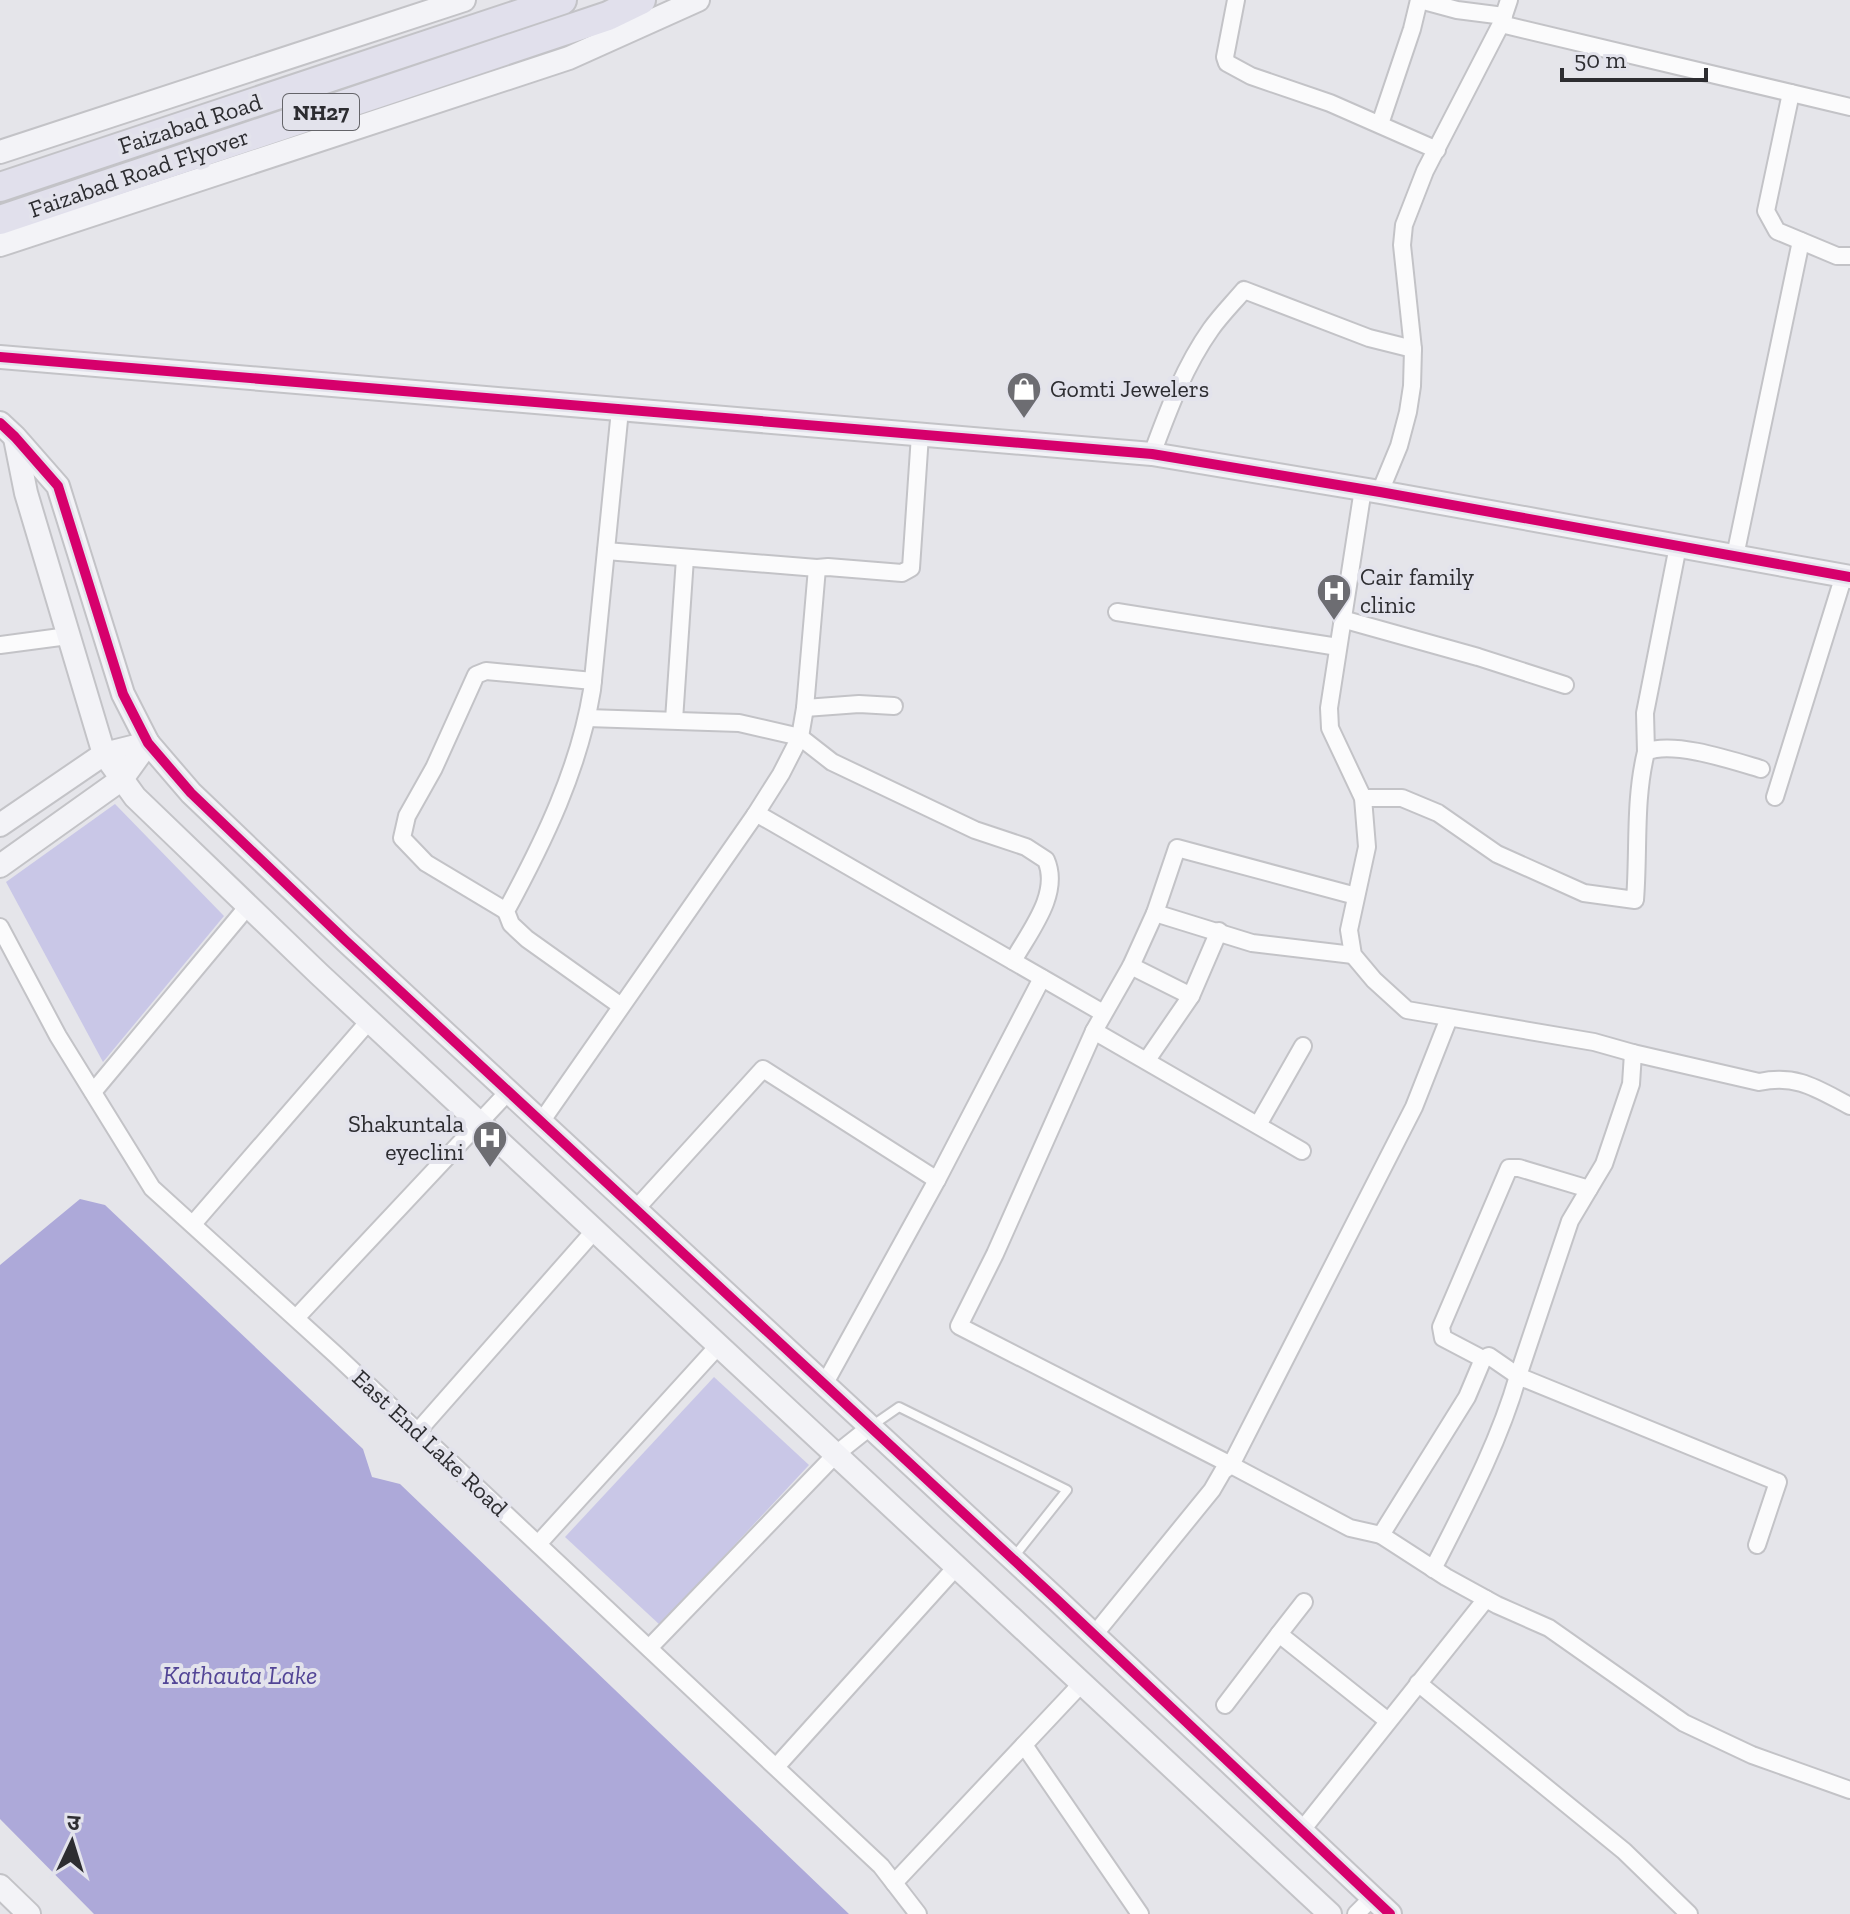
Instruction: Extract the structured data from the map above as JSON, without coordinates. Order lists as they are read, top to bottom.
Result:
{
  "streets": {
    "highway": ["NH27", "Faizabad Road", "Faizabad Road Flyover"],
    "street": ["East End Lake Road"]
  },
  "water": ["Kathauta Lake"],
  "places": {
    "shop": ["Gomti Jewelers"],
    "hospital": ["Cair family clinic", "Shakuntala eyeclini"]
  },
  "scale_bar": "50 m",
  "north": "top"
}
